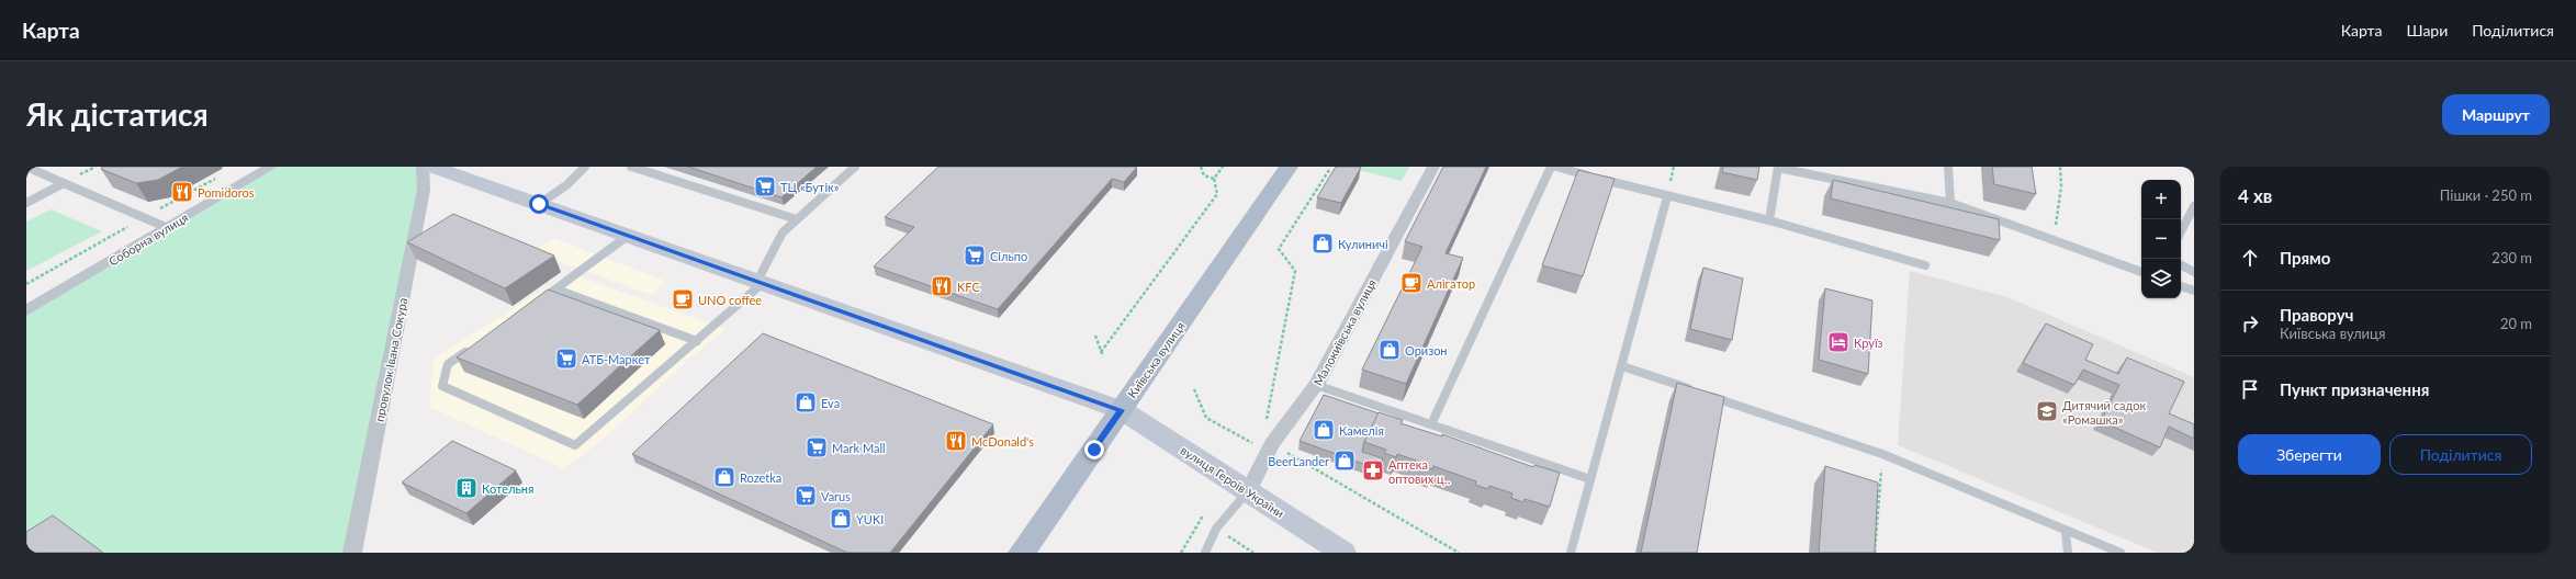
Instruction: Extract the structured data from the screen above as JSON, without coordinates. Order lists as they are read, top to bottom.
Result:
{
  "streets": {
    "main road": ["Київська вулиця"],
    "street": [
      "Соборна вулиця",
      "Малокиївська вулиця",
      "провулок Івана Сокура",
      "вулиця Героїв України"
    ]
  },
  "crossings": [
    ["Малокиївська вулиця", "вулиця Героїв України"],
    ["провулок Івана Сокура", "вулиця Героїв України"],
    ["Київська вулиця", "вулиця Героїв України"]
  ],
  "places": {
    "supermarket": [
      "ТЦ «Бутік»",
      "Сільпо",
      "АТБ-Маркет",
      "Mark Mall",
      "Varus"
    ],
    "restaurant": ["Pomidoros", "KFC", "McDonald's"],
    "shop": [
      "Кулиничі",
      "Оризон",
      "Eva",
      "Камелія",
      "BeerLander",
      "Rozetka",
      "YUKI"
    ],
    "cafe": ["Алігатор", "UNO coffee"],
    "hotel": ["Круїз"],
    "school or university": ["Дитячий садок «Ромашка»"],
    "pharmacy": ["Аптека оптових ц‥"],
    "building": ["Котельня"]
  },
  "page": {
    "header": "Карта",
    "nav": ["Карта", "Шари", "Поділитися"],
    "buttons": [
      "Маршрут",
      ["Зберегти", "Поділитися"]
    ],
    "title": "Як дістатися",
    "heading": ["4 хв", "Пішки · 250 m"],
    "map_buttons": ["+", "−"],
    "list": [
      ["Прямо", "230 m"],
      ["Праворуч", "Київська вулиця", "20 m"],
      "Пункт призначення"
    ]
  }
}
